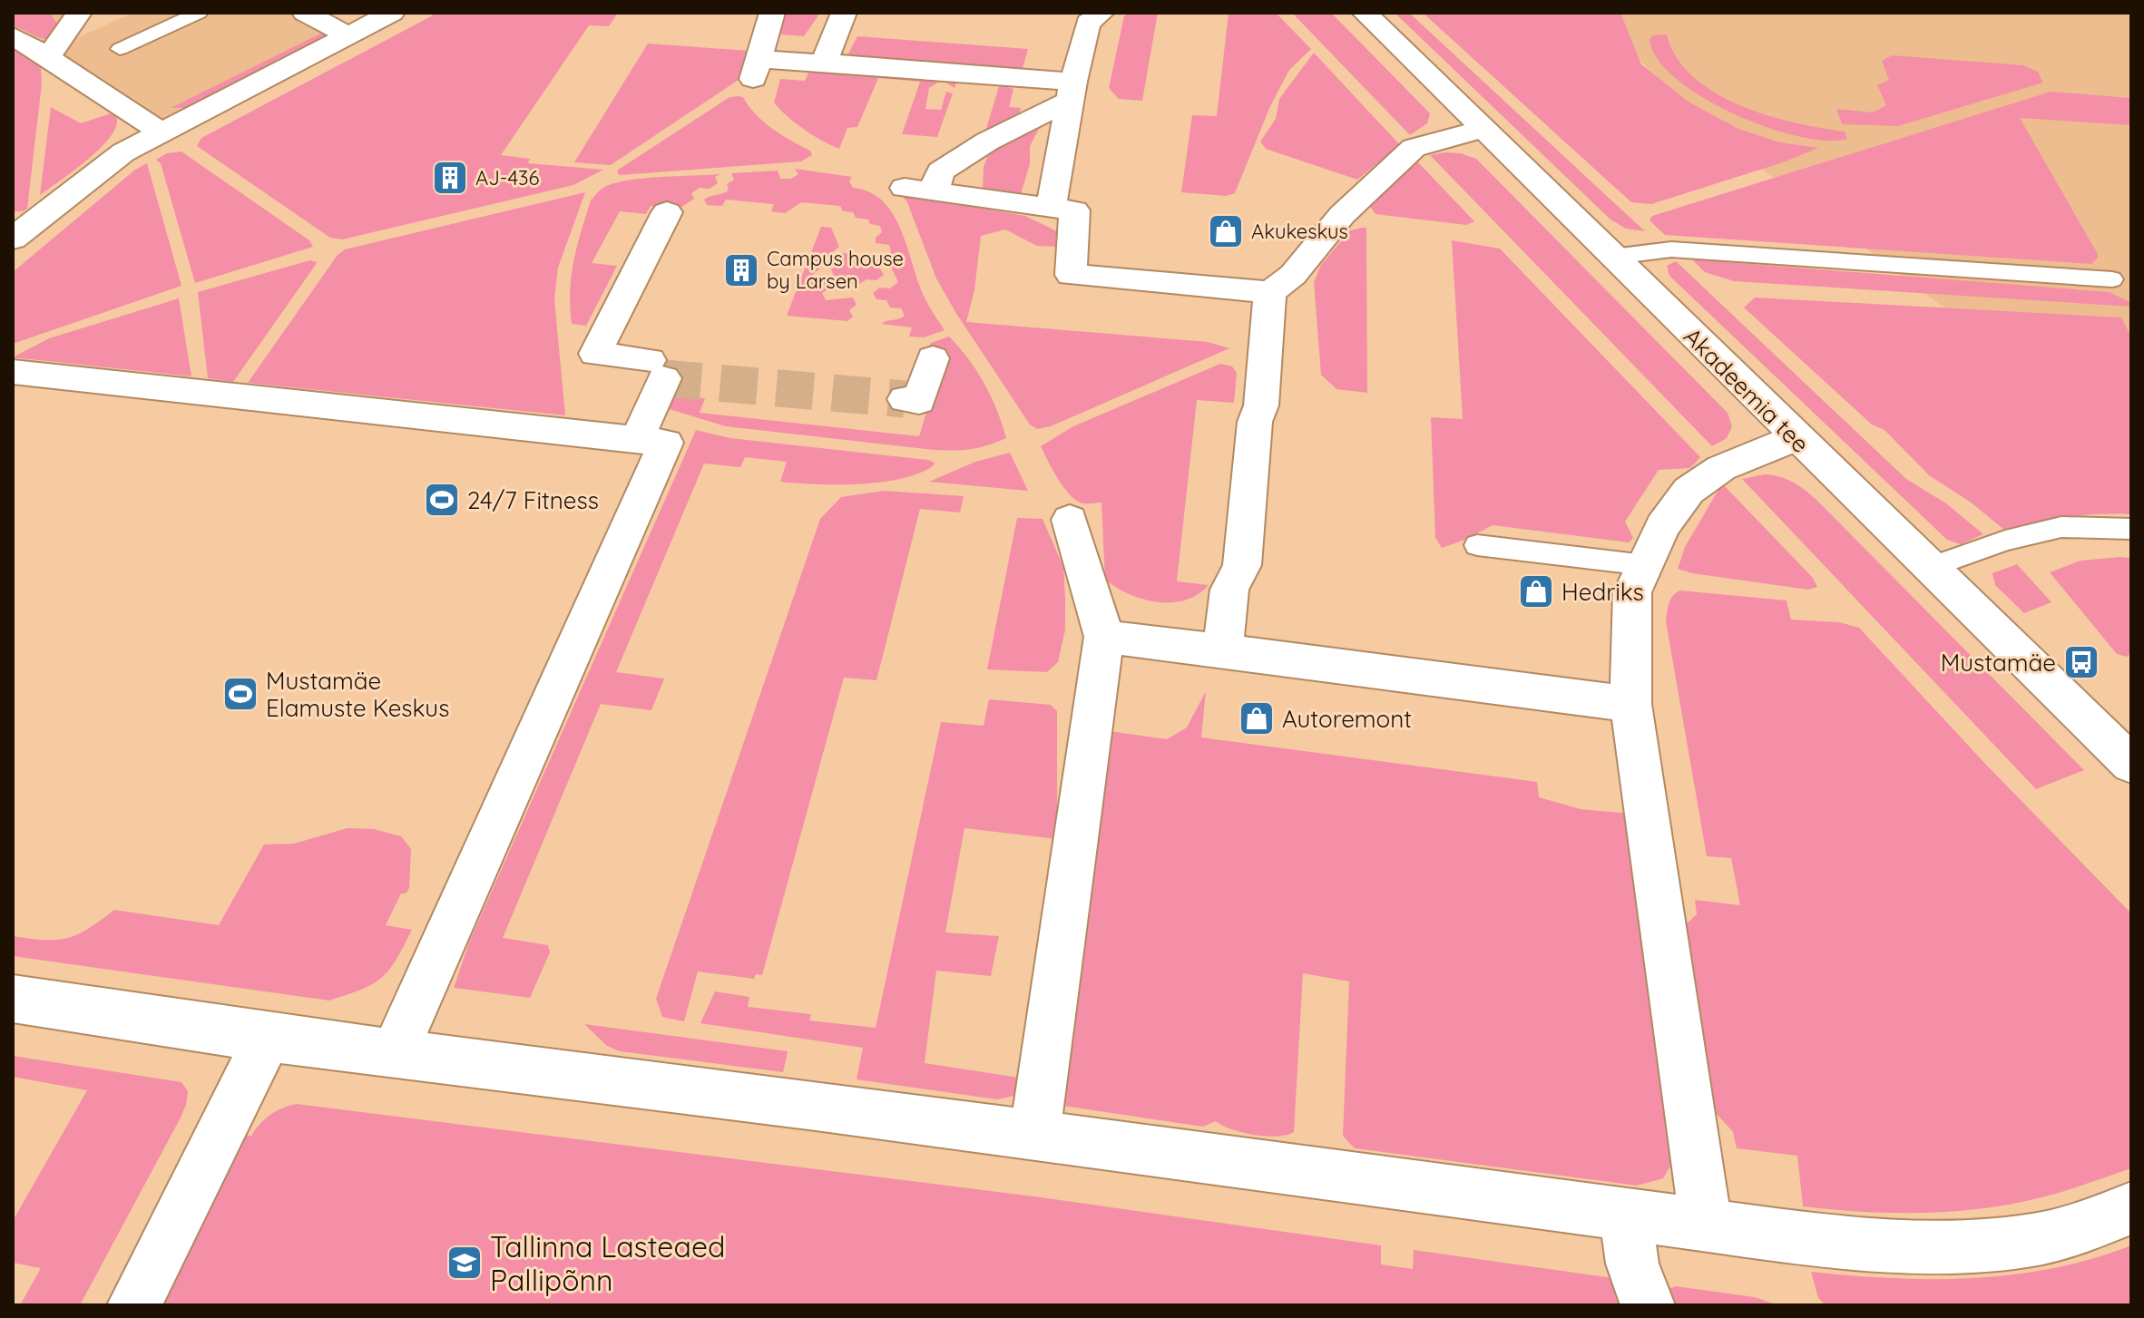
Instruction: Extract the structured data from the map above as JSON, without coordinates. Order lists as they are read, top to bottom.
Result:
{
  "streets": {
    "street": ["Akadeemia tee"]
  },
  "places": {
    "building": ["AJ-436", "Campus house by Larsen"],
    "shop": ["Akukeskus", "Hedriks", "Autoremont"],
    "sports": ["24/7 Fitness", "Mustamäe Elamuste Keskus"],
    "bus stop": ["Mustamäe"],
    "school or university": ["Tallinna Lasteaed Pallipõnn"]
  }
}
